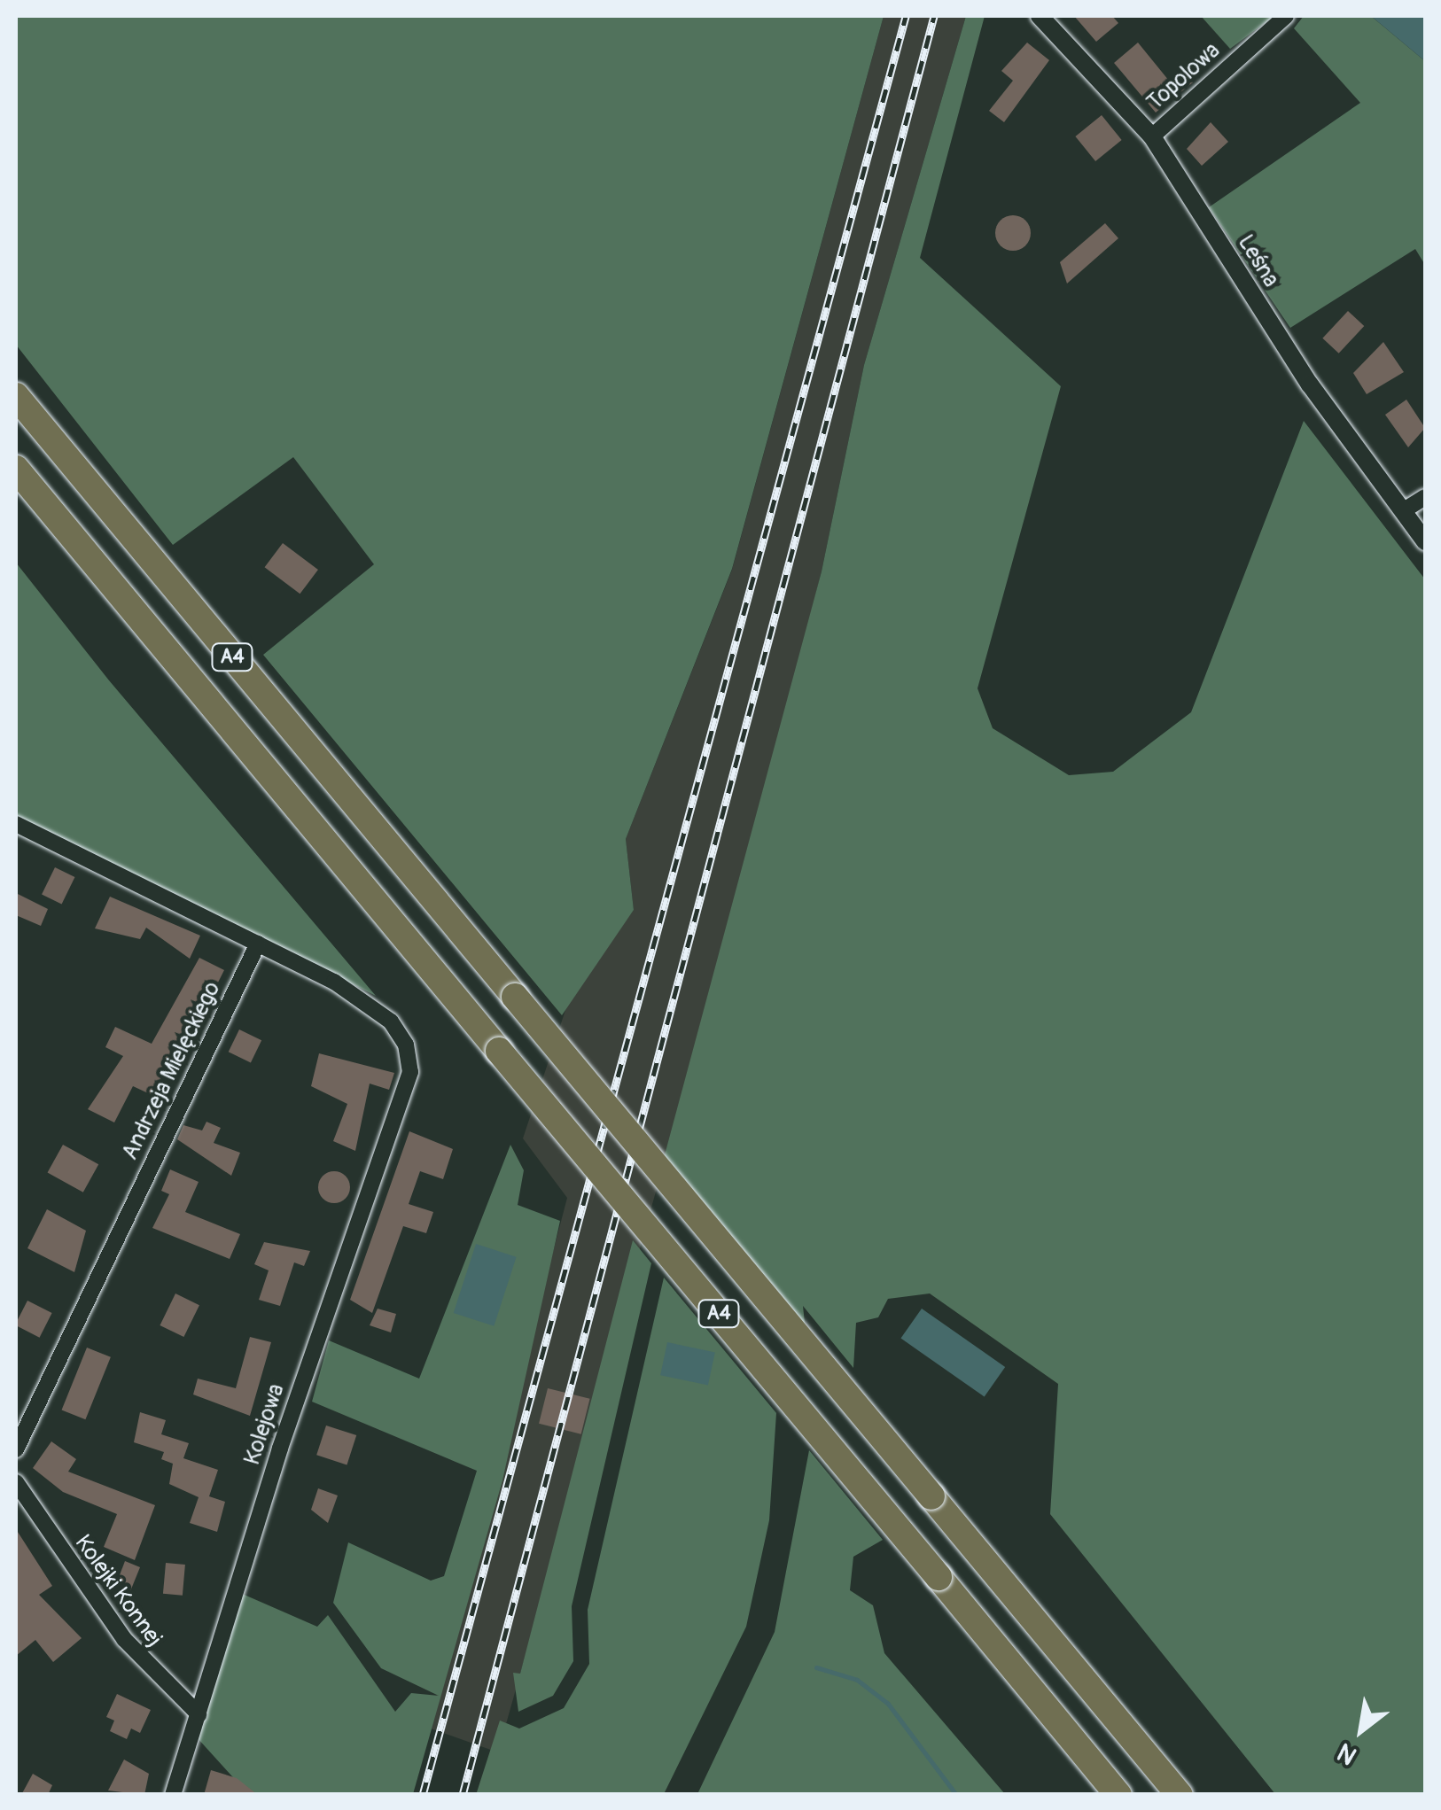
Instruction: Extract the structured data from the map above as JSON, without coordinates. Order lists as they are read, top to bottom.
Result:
{
  "streets": {
    "highway": ["A4"],
    "street": [
      "Topolowa",
      "Leśna",
      "Andrzeja Mielęckiego",
      "Kolejowa",
      "Kolejki Konnej"
    ]
  },
  "crossings": [
    ["Topolowa", "Leśna"],
    ["Andrzeja Mielęckiego", "Kolejowa"],
    ["Kolejowa", "Kolejki Konnej"]
  ],
  "north": "bottom left"
}
